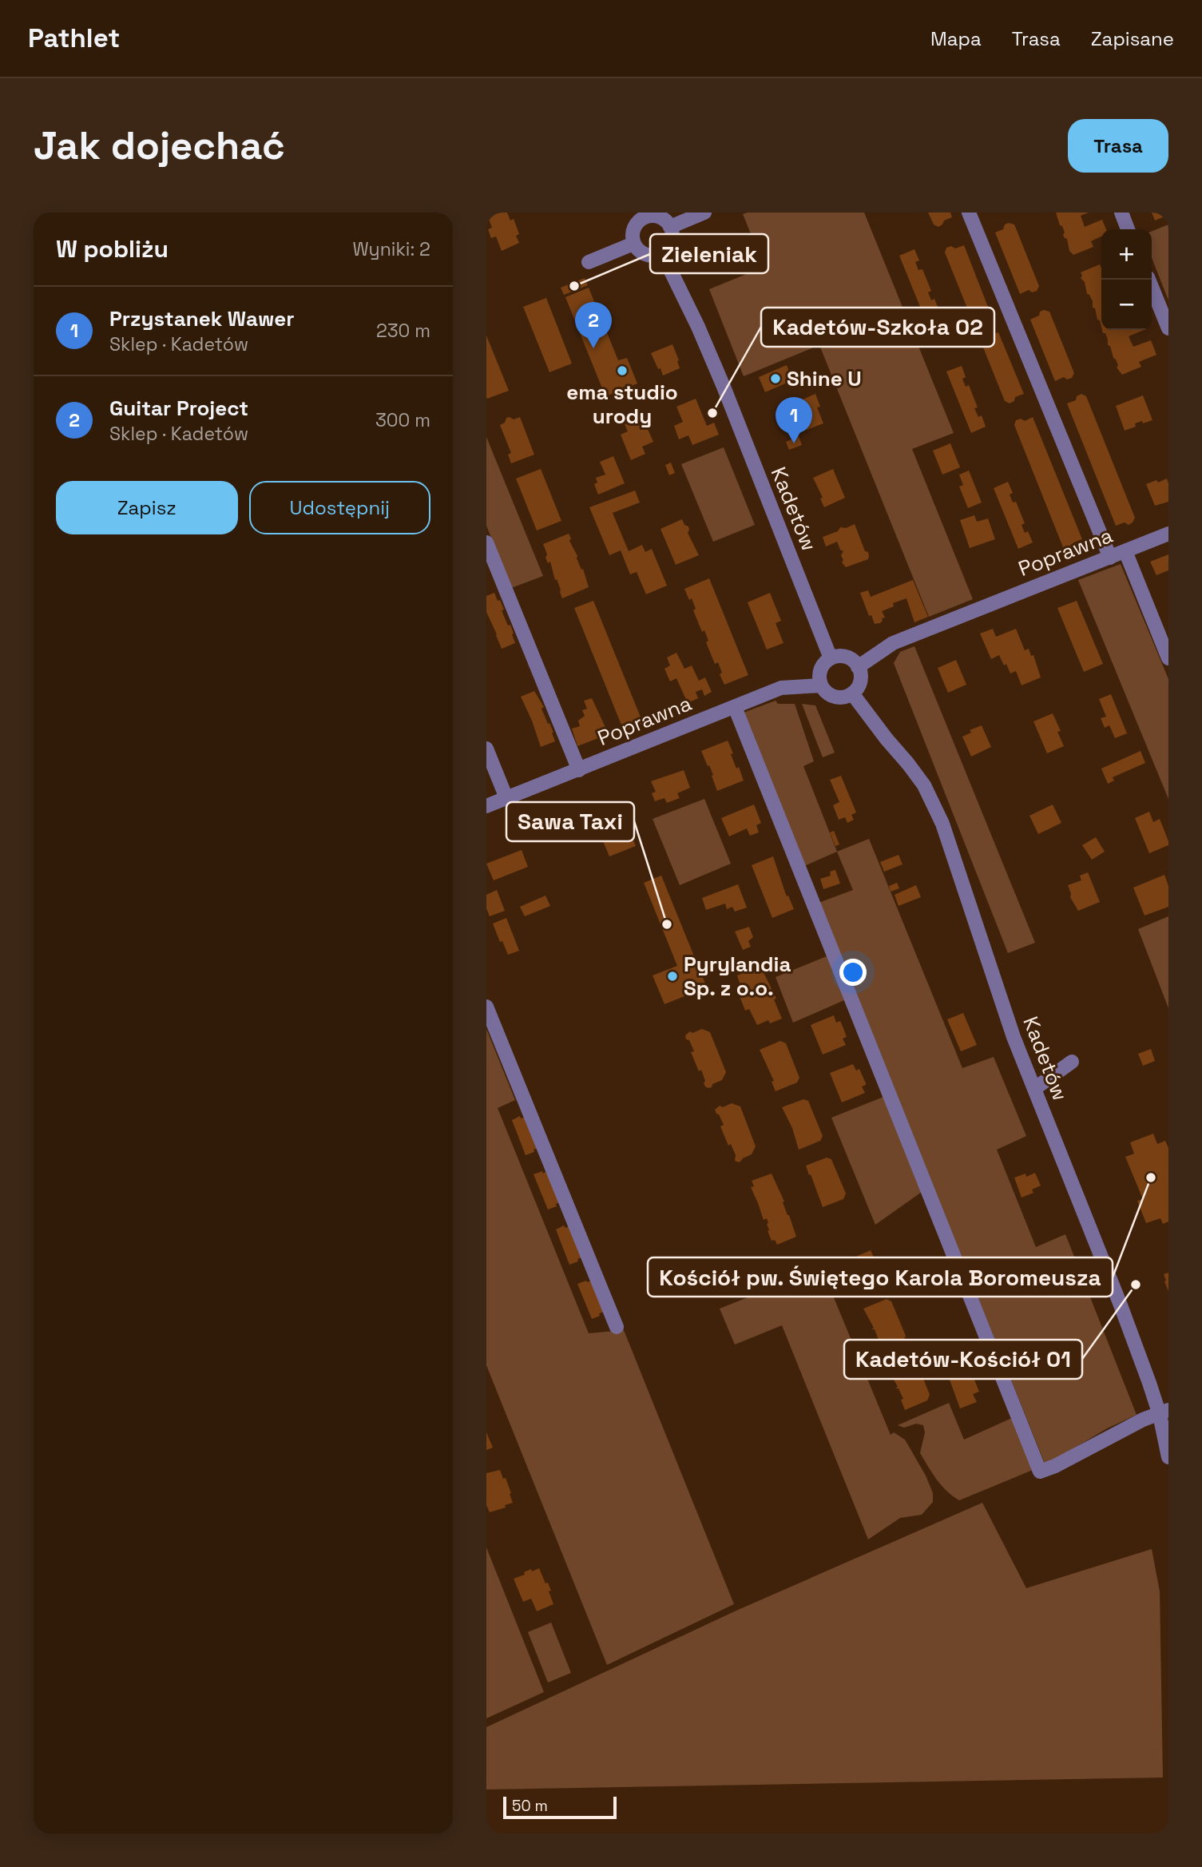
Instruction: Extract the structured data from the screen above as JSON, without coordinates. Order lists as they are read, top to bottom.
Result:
{
  "streets": {
    "street": ["Kadetów", "Poprawna"]
  },
  "crossings": [
    ["Kadetów", "Poprawna"]
  ],
  "places": [
    "Zieleniak",
    "ema studio urody",
    "Shine U",
    "Kadetów-Szkoła 02",
    "Sawa Taxi",
    "Pyrylandia Sp. z o.o.",
    "Kościół pw. Świętego Karola Boromeusza",
    "Kadetów-Kościół 01"
  ],
  "scale_bar": "50 m",
  "page": {
    "header": "Pathlet",
    "nav": ["Mapa", "Trasa", "Zapisane"],
    "buttons": [
      "Trasa",
      ["Zapisz", "Udostępnij"]
    ],
    "title": "Jak dojechać",
    "heading": ["W pobliżu", "Wyniki: 2"],
    "map_buttons": ["+", "−"],
    "list": [
      {
        "mark": "1",
        "name": "Przystanek Wawer",
        "note": "Sklep · Kadetów",
        "value": "230 m"
      },
      {
        "mark": "2",
        "name": "Guitar Project",
        "note": "Sklep · Kadetów",
        "value": "300 m"
      }
    ],
    "pins": ["2", "1"],
    "scale": "50 m"
  }
}
